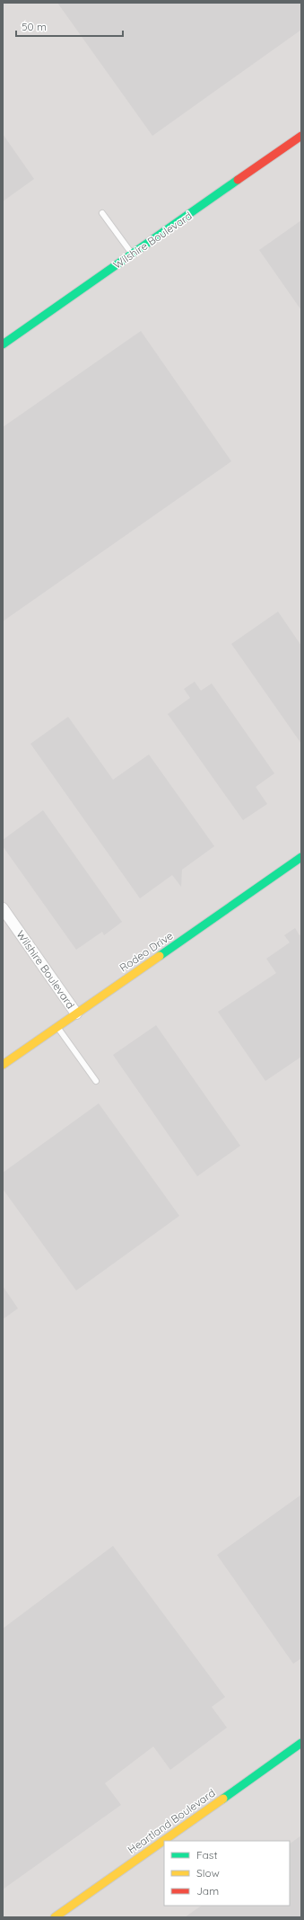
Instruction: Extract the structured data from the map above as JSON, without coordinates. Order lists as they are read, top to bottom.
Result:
{
  "streets": {
    "street": ["Wilshire Boulevard", "Rodeo Drive", "Heartland Boulevard"]
  },
  "crossings": [
    ["Wilshire Boulevard", "Rodeo Drive"]
  ],
  "legend": ["Fast", "Slow", "Jam"],
  "scale_bar": "50 m"
}
